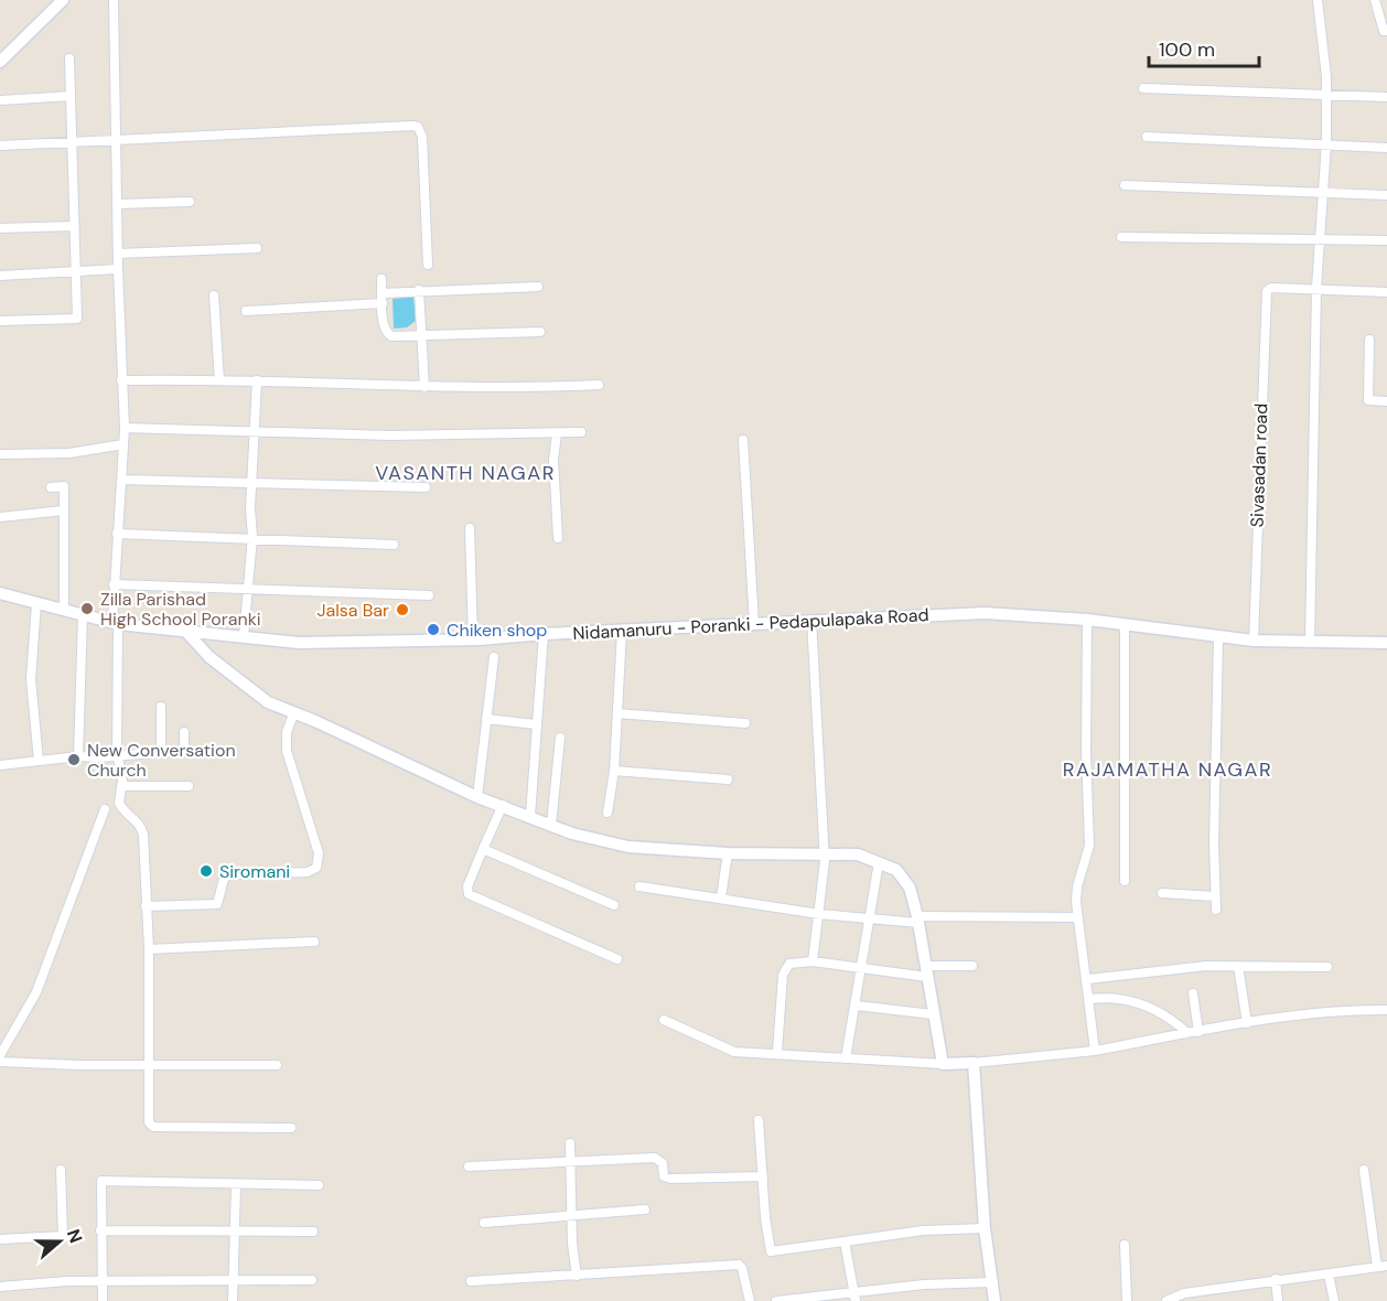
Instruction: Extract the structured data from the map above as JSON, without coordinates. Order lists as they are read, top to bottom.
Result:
{
  "streets": {
    "main road": ["Nidamanuru - Poranki - Pedapulapaka Road"],
    "street": ["Sivasadan road"]
  },
  "crossings": [
    ["Sivasadan road", "Nidamanuru - Poranki - Pedapulapaka Road"]
  ],
  "districts": ["VASANTH NAGAR", "RAJAMATHA NAGAR"],
  "places": [
    "Zilla Parishad High School Poranki",
    "Jalsa Bar",
    "Chiken shop",
    "New Conversation Church",
    "Siromani"
  ],
  "scale_bar": "100 m",
  "north": "right"
}
